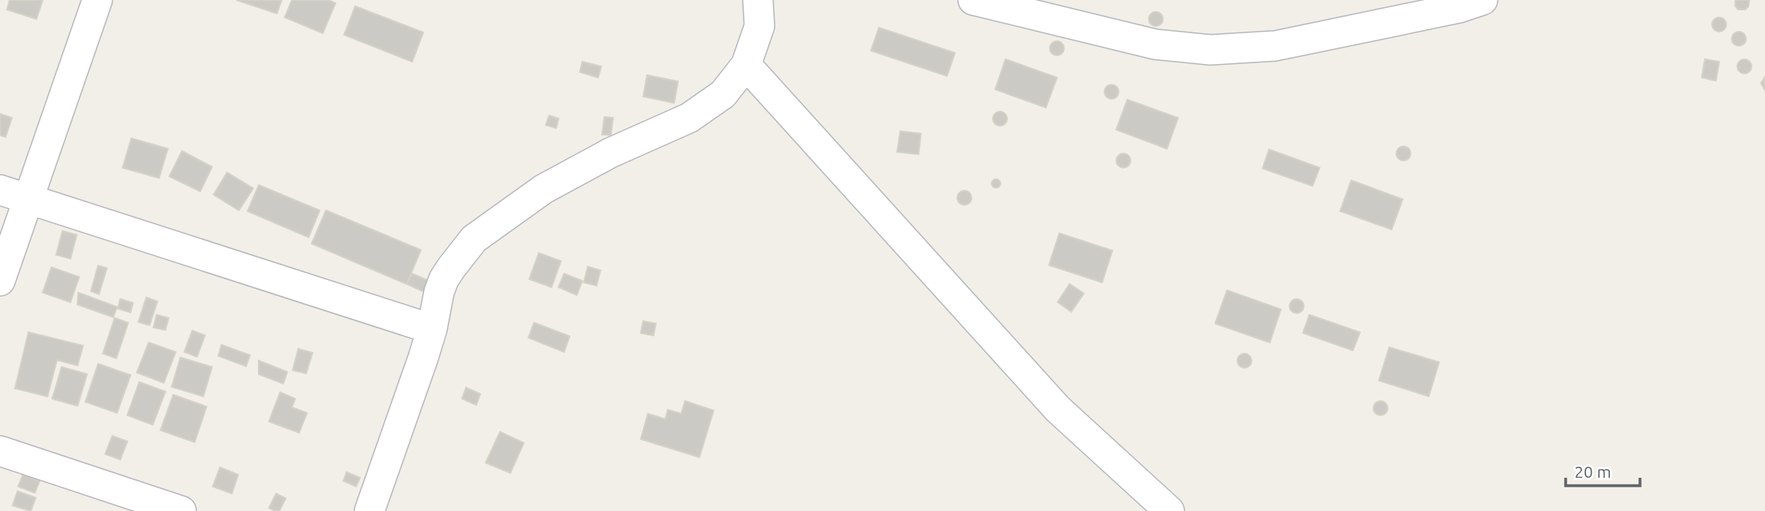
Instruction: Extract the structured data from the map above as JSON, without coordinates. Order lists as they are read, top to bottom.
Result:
{
  "scale_bar": "20 m"
}
